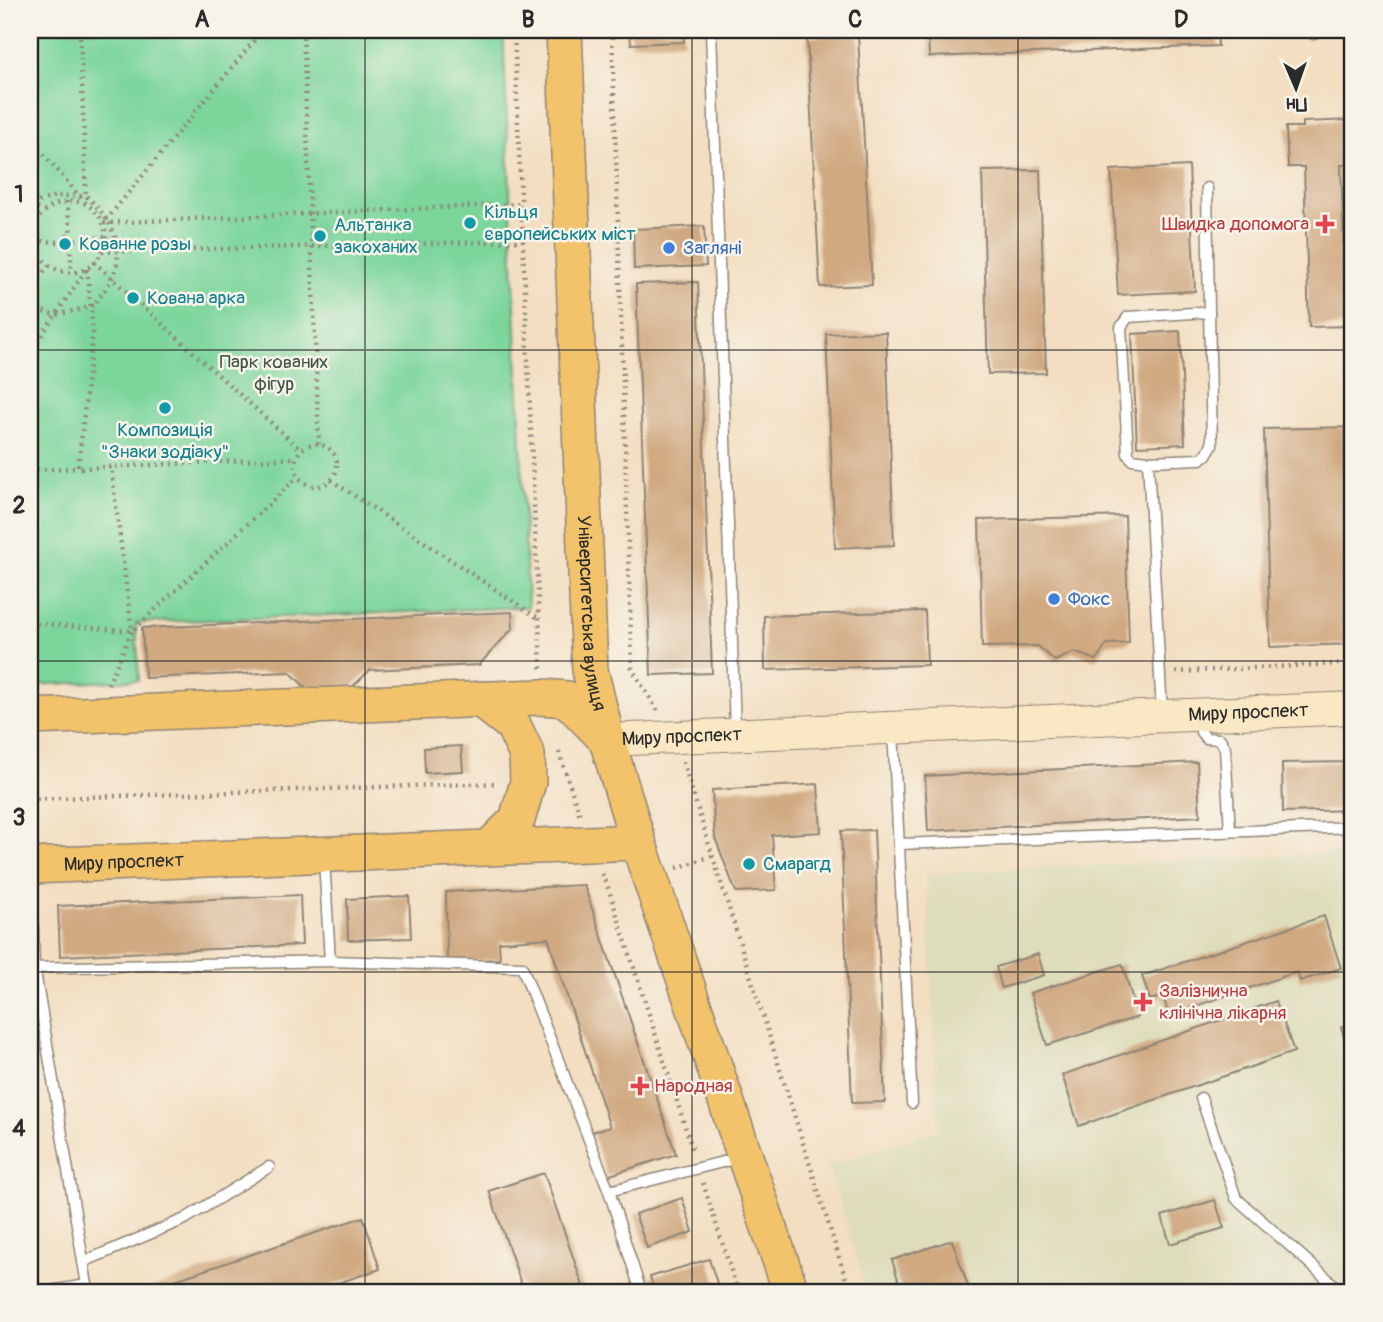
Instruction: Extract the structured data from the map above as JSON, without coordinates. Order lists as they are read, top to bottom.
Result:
{
  "streets": {
    "main road": ["Університетська вулиця", "Миру проспект"]
  },
  "crossings": [
    ["Університетська вулиця", "Миру проспект"]
  ],
  "parks": ["Парк кованих фігур"],
  "places": {
    "other": [
      "Кільця європейських міст",
      "Альтанка закоханих",
      "Кованне розы",
      "Загляні",
      "Кована арка",
      "Композиція \"Знаки зодіаку\"",
      "Фокс",
      "Смарагд"
    ],
    "health": ["Швидка допомога", "Залізнична клінічна лікарня", "Народная"]
  },
  "north": "bottom",
  "grid": {
    "columns": [
      "A",
      "B",
      "C",
      "D"
    ],
    "rows": [
      "1",
      "2",
      "3",
      "4"
    ]
  }
}
